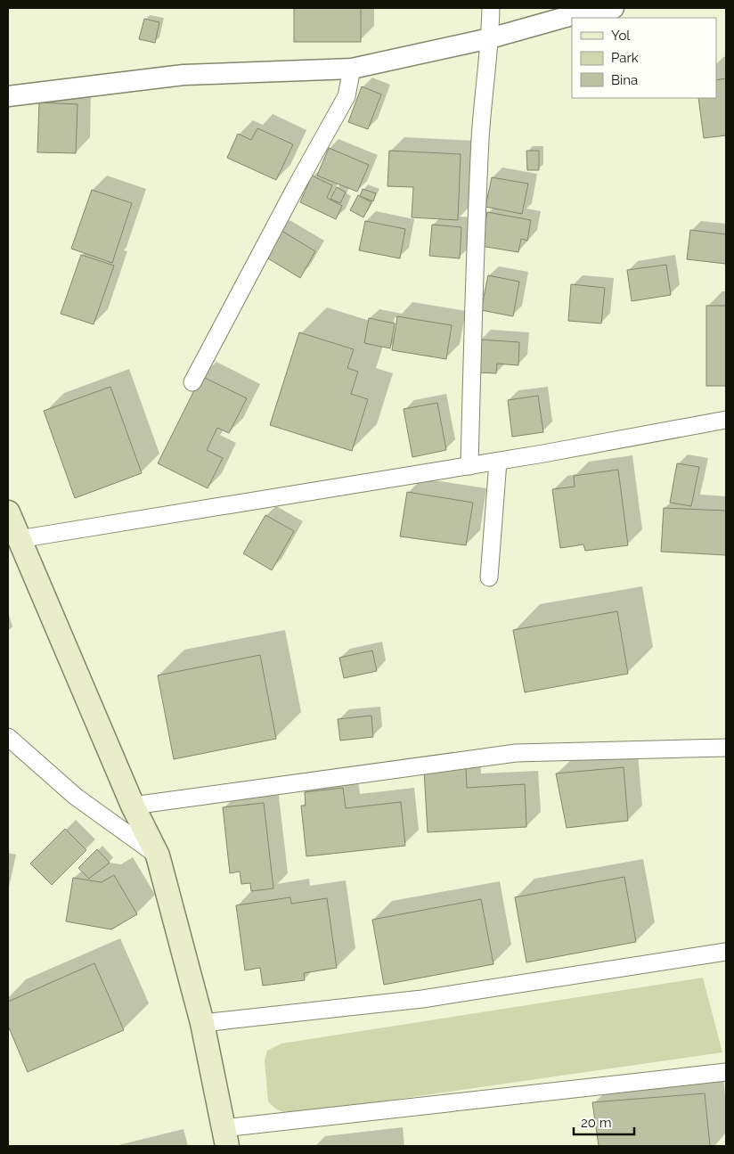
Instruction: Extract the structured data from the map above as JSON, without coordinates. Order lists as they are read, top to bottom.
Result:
{
  "legend": ["Yol", "Park", "Bina"],
  "scale_bar": "20 m"
}
